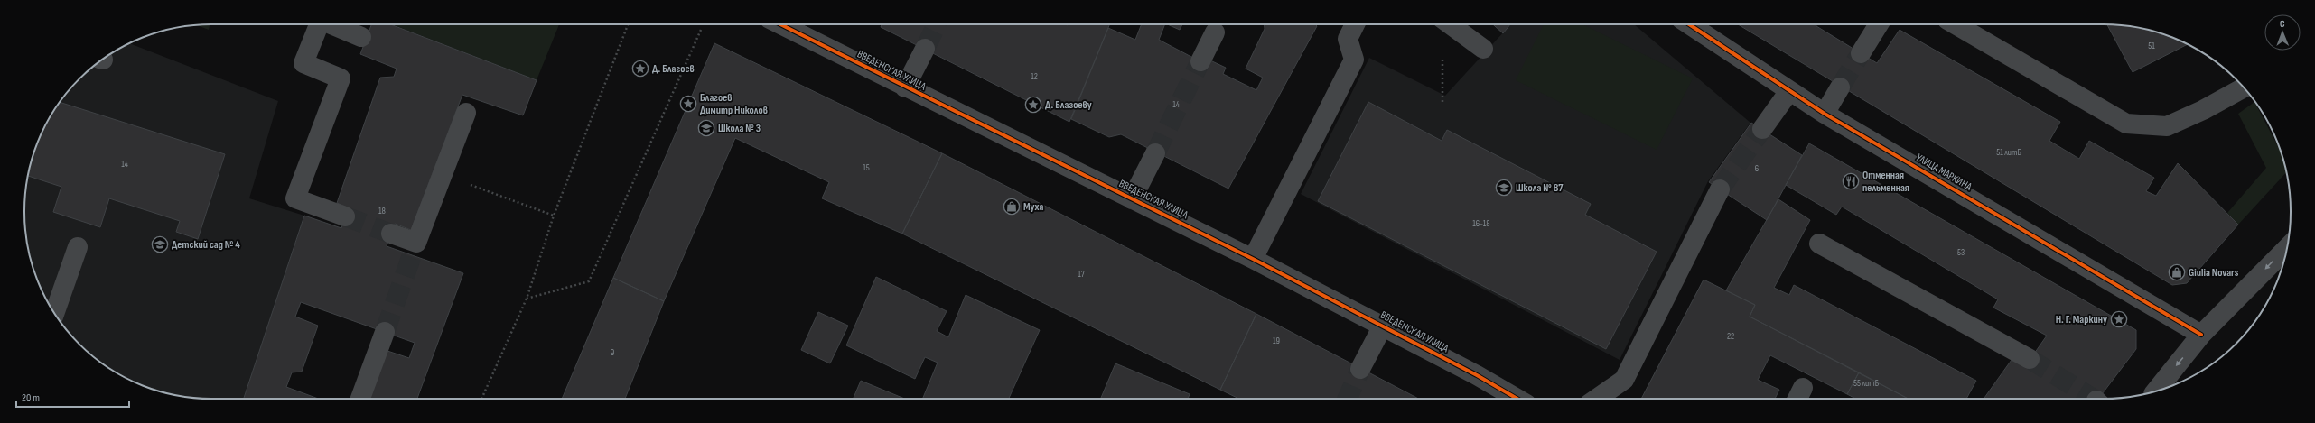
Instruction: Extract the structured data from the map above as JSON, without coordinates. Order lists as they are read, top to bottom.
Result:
{
  "streets": {
    "street": ["ВВЕДЕНСКАЯ УЛИЦА", "УЛИЦА МАРКИНА"]
  },
  "places": {
    "place": [
      "Д. Благоев",
      "Благоев Димитр Николов",
      "Д. Благоеву",
      "Н. Г. Маркину"
    ],
    "school or university": ["Школа № 3", "Школа № 87", "Детский сад № 4"],
    "restaurant": ["Отменная пельменная"],
    "shop": ["Муха", "Giulia Novars"]
  },
  "house_numbers": [
    "51",
    "12",
    "14",
    "51 литБ",
    "14",
    "15",
    "6",
    "18",
    "16-18",
    "53",
    "17",
    "22",
    "19",
    "9",
    "55 литБ"
  ],
  "scale_bar": "20 m",
  "north": "top"
}
